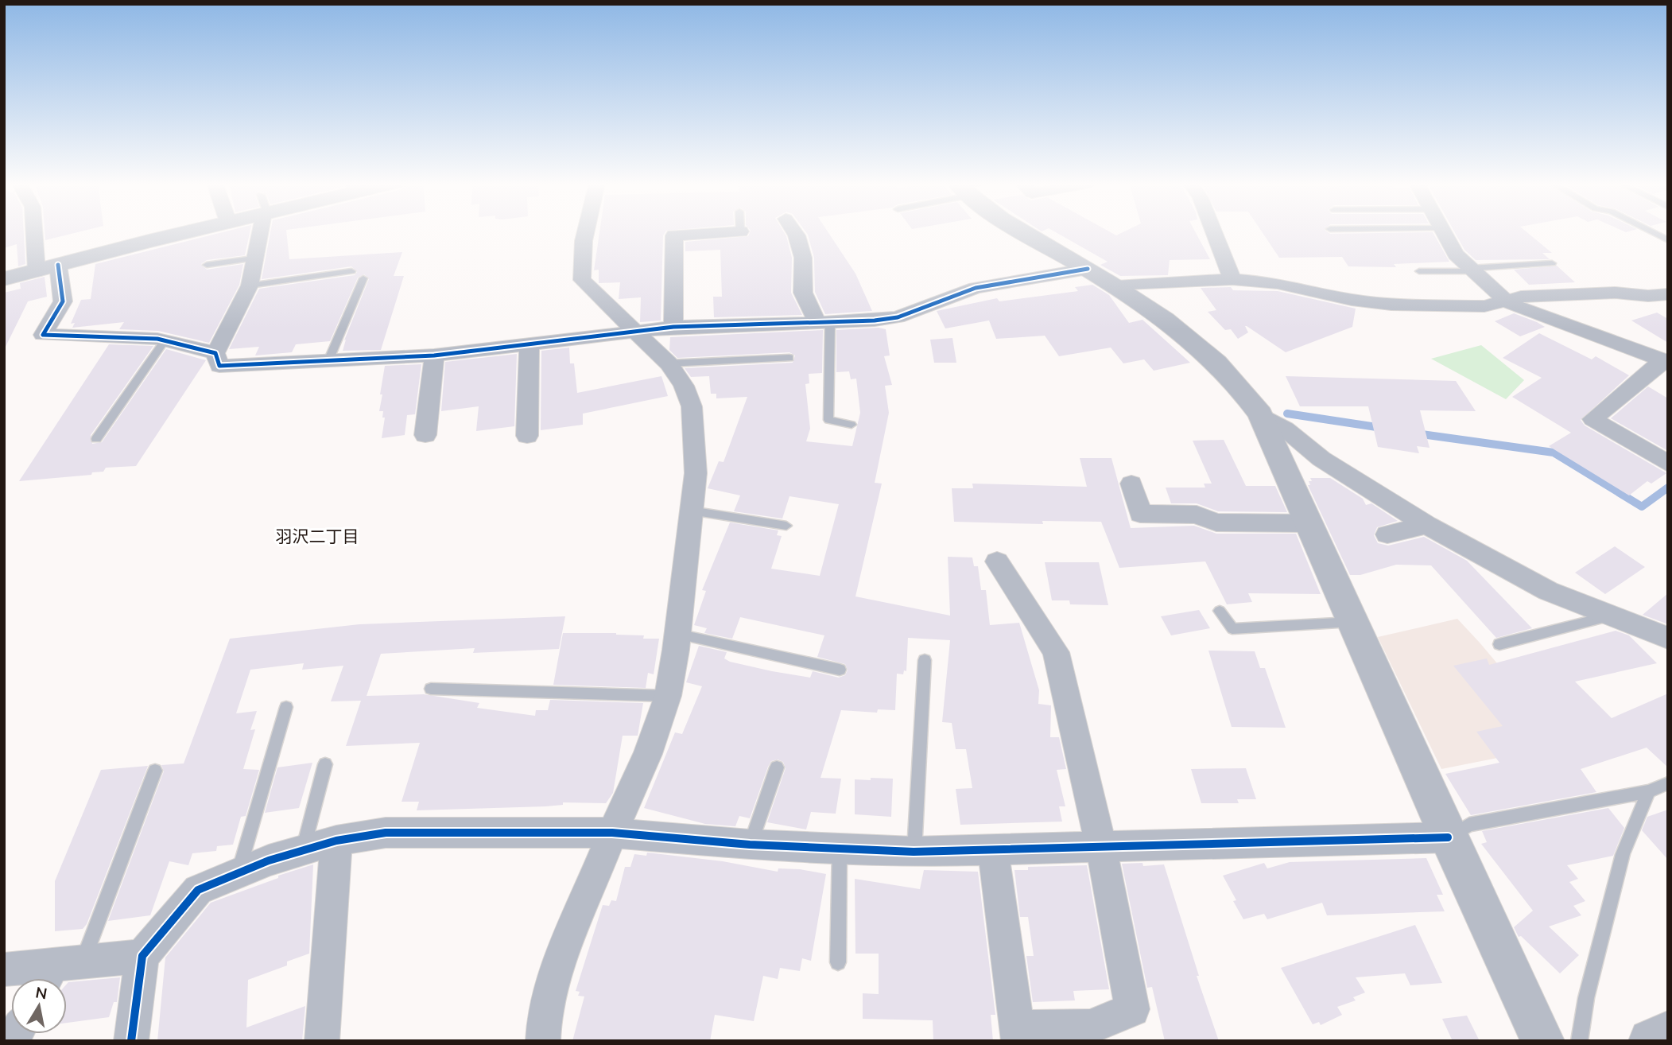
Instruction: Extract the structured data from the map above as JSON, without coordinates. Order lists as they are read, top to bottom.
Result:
{
  "districts": ["羽沢二丁目"],
  "north": "top"
}
